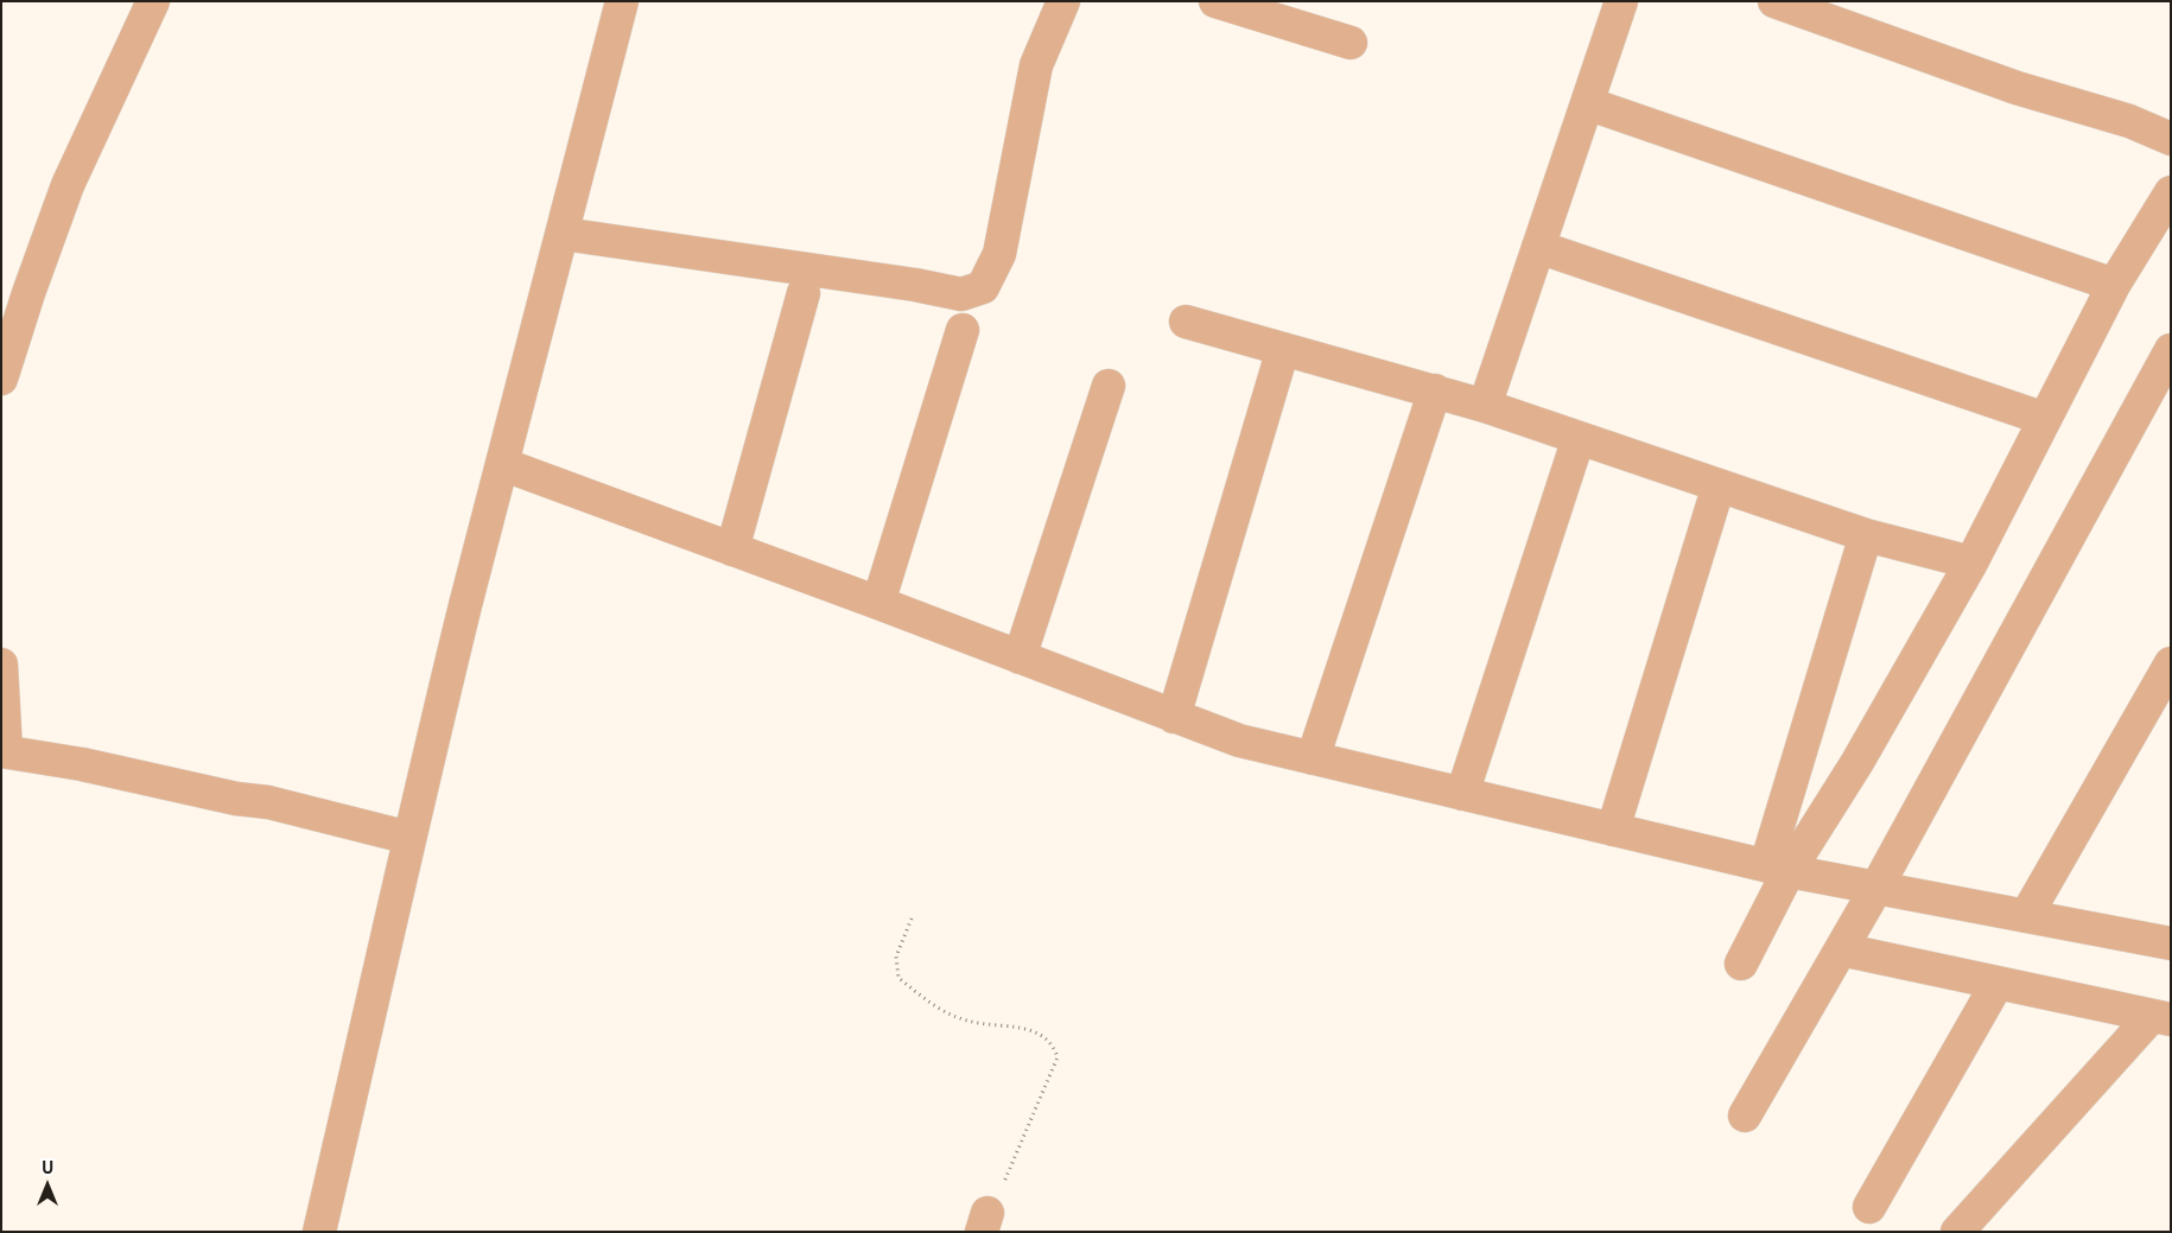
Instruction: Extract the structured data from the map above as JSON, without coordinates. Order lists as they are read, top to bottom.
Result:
{
  "north": "top"
}
